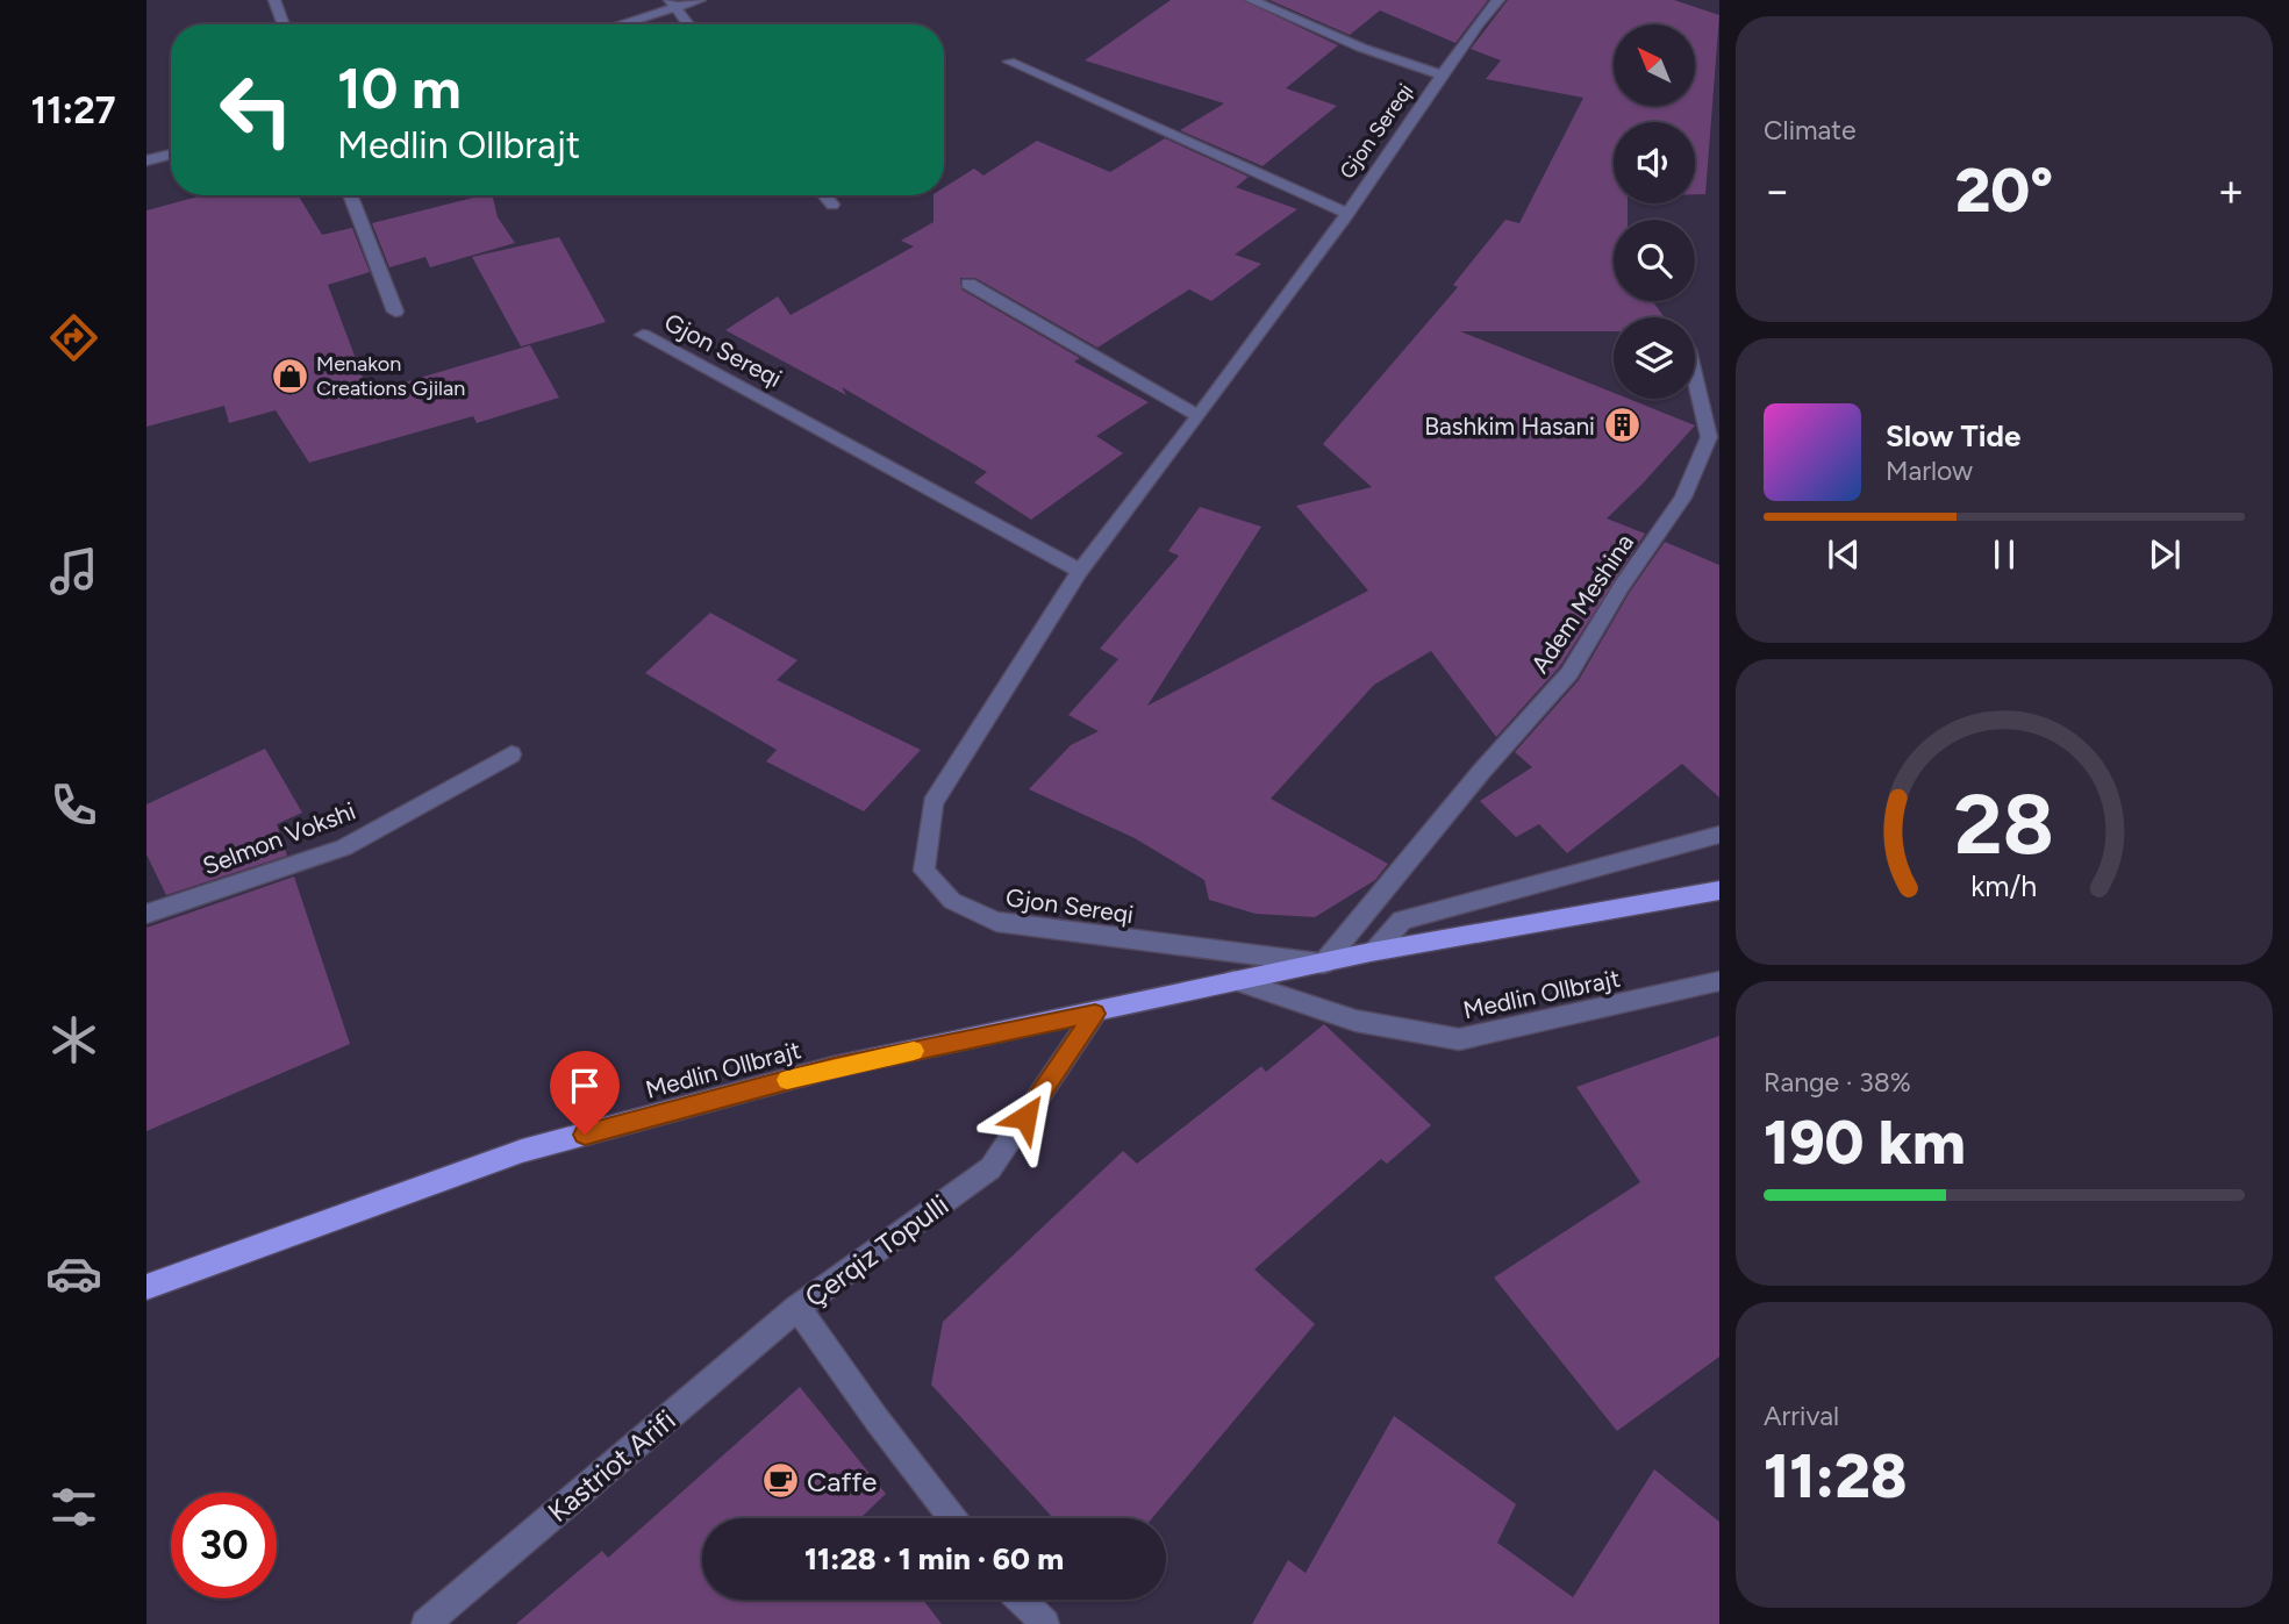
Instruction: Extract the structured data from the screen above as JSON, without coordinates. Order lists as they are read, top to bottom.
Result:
{
  "streets": {
    "main road": ["Medlin Ollbrajt"],
    "street": [
      "Gjon Sereqi",
      "Adem Meshina",
      "Selmon Vokshi",
      "Çerqiz Topulli",
      "Kastriot Arifi"
    ]
  },
  "crossings": [
    ["Gjon Sereqi", "Adem Meshina"],
    ["Gjon Sereqi", "Medlin Ollbrajt"],
    ["Adem Meshina", "Medlin Ollbrajt"],
    ["Medlin Ollbrajt", "Çerqiz Topulli"],
    ["Çerqiz Topulli", "Kastriot Arifi"]
  ],
  "places": {
    "shop": ["Menakon Creations Gjilan"],
    "building": ["Bashkim Hasani"],
    "cafe": ["Caffe"]
  },
  "north": "top left",
  "page": {
    "tabs": "11:27",
    "tile": [
      "Climate",
      ["Range · 38%", "190 km"],
      ["Arrival", "11:28"]
    ],
    "turn": ["10 m", "Medlin Ollbrajt"],
    "heat": ["−", "20°", "+"],
    "song": ["Slow Tide", "Marlow"],
    "limit": "30",
    "trip": "11:28 · 1 min · 60 m",
    "gauge": ["28", "km/h"]
  }
}
